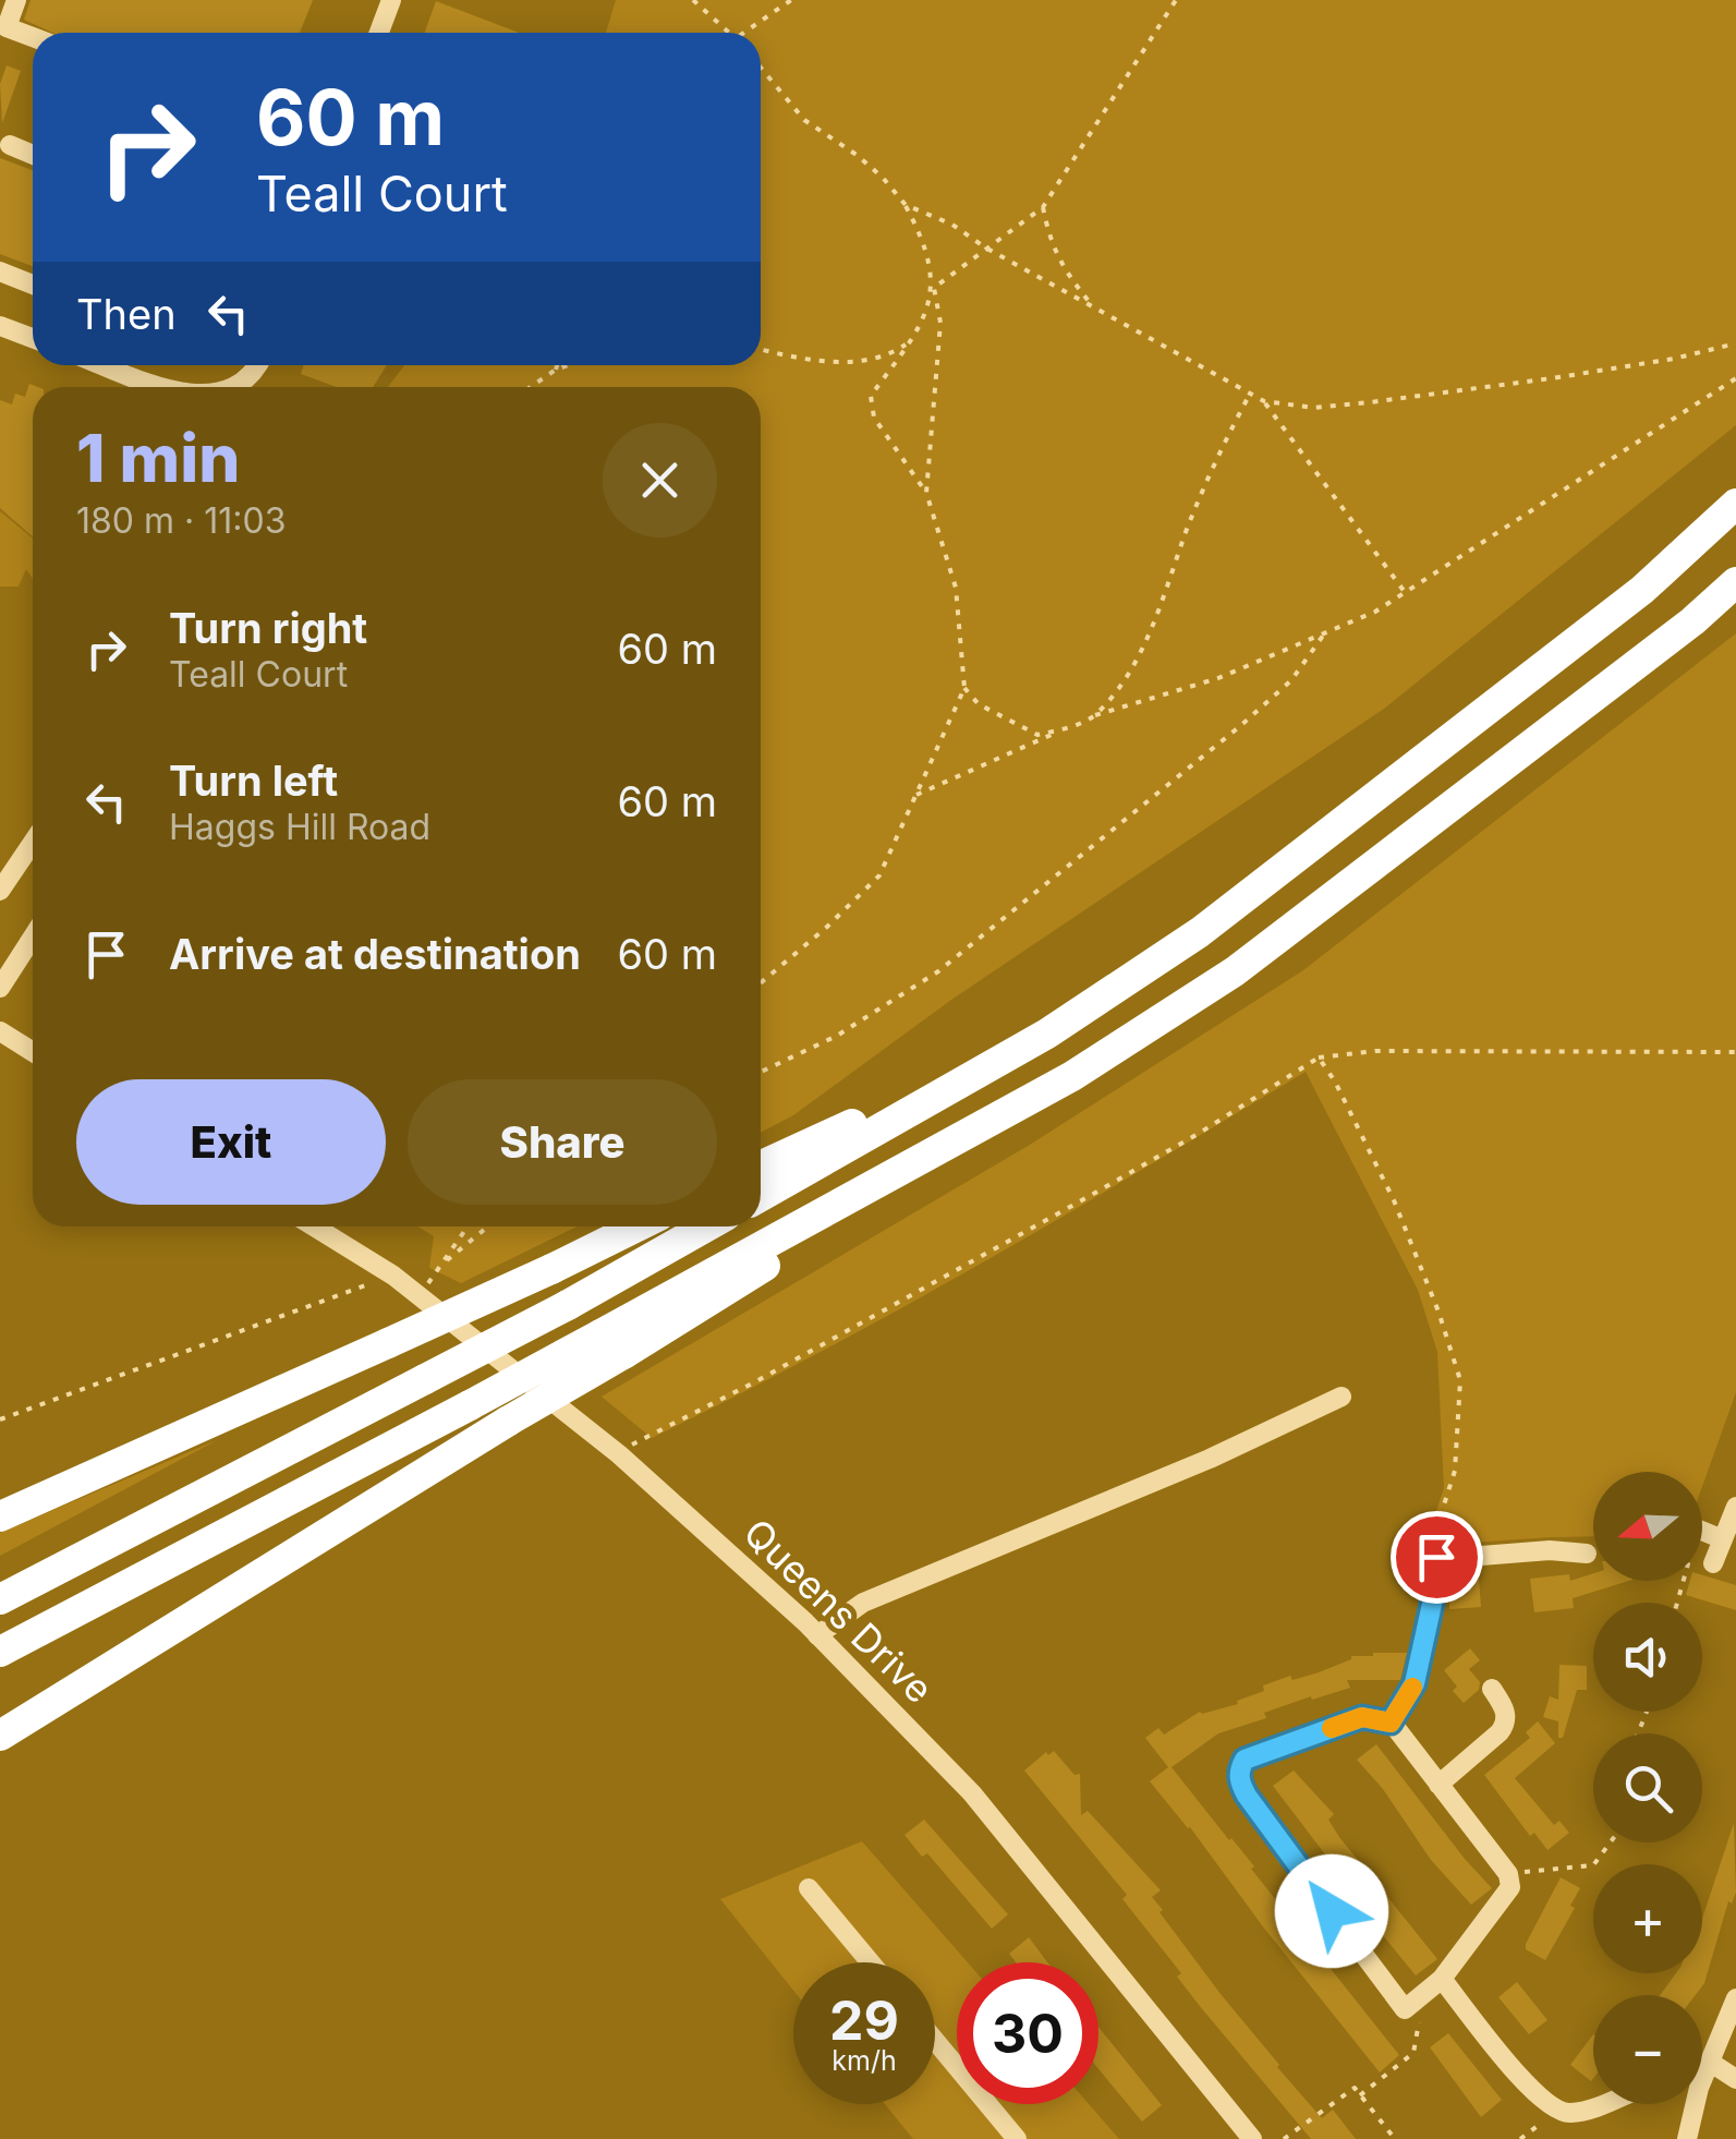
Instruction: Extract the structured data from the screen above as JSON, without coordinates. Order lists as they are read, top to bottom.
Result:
{
  "streets": {
    "street": ["Queens Drive"]
  },
  "north": "left",
  "page": {
    "turn": ["60 m", "Teall Court"],
    "then": "Then",
    "heading": ["1 min", "180 m · 11:03"],
    "list": [
      {
        "name": "Turn right",
        "note": "Teall Court",
        "value": "60 m"
      },
      {
        "name": "Turn left",
        "note": "Haggs Hill Road",
        "value": "60 m"
      },
      {
        "name": "Arrive at destination",
        "value": "60 m"
      }
    ],
    "buttons": ["Exit", "Share"],
    "map_buttons": ["+", "−"],
    "speed": "29 km/h",
    "limit": "30"
  }
}
